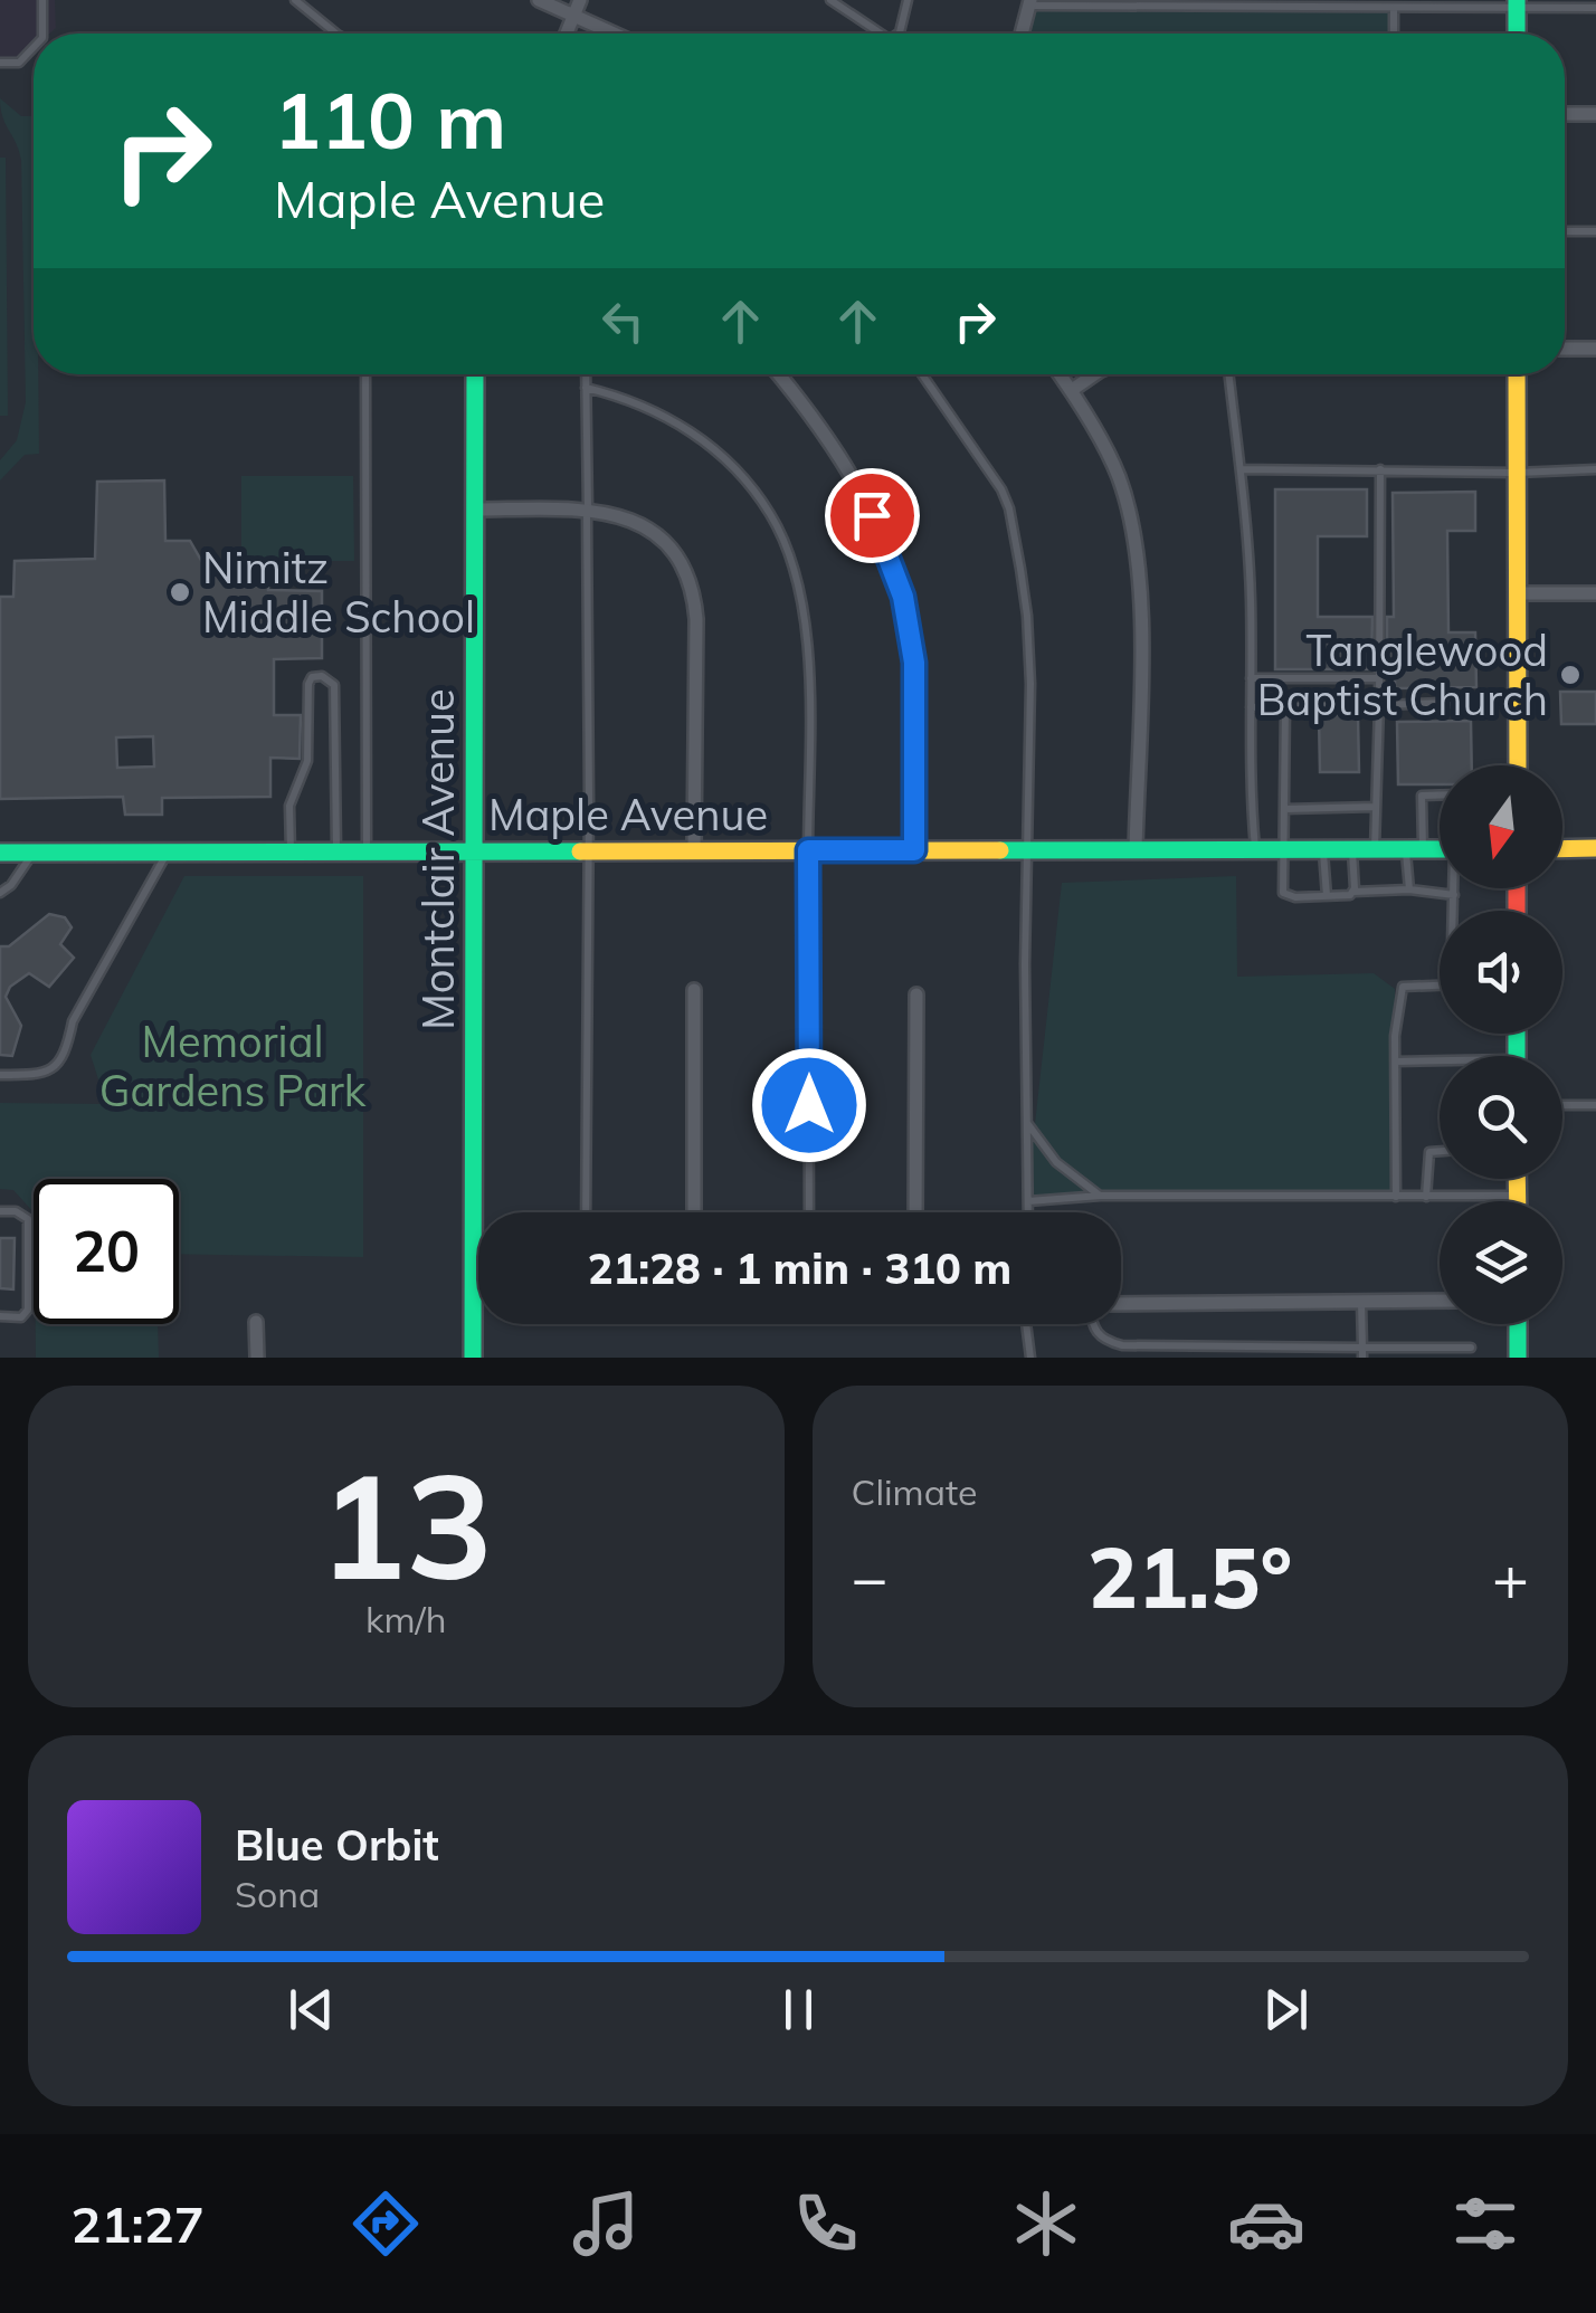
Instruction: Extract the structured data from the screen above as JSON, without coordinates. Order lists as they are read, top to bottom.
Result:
{
  "streets": {
    "main road": ["Maple Avenue", "Montclair Avenue"]
  },
  "crossings": [
    ["Maple Avenue", "Montclair Avenue"]
  ],
  "parks": ["Memorial Gardens Park"],
  "places": ["Nimitz Middle School", "Tanglewood Baptist Church"],
  "north": "bottom",
  "page": {
    "turn": ["110 m", "Maple Avenue"],
    "limit": "20",
    "trip": "21:28 · 1 min · 310 m",
    "tile": [
      ["13", "km/h"],
      "Climate"
    ],
    "heat": ["−", "21.5°", "+"],
    "song": ["Blue Orbit", "Sona"],
    "tabs": "21:27"
  }
}
